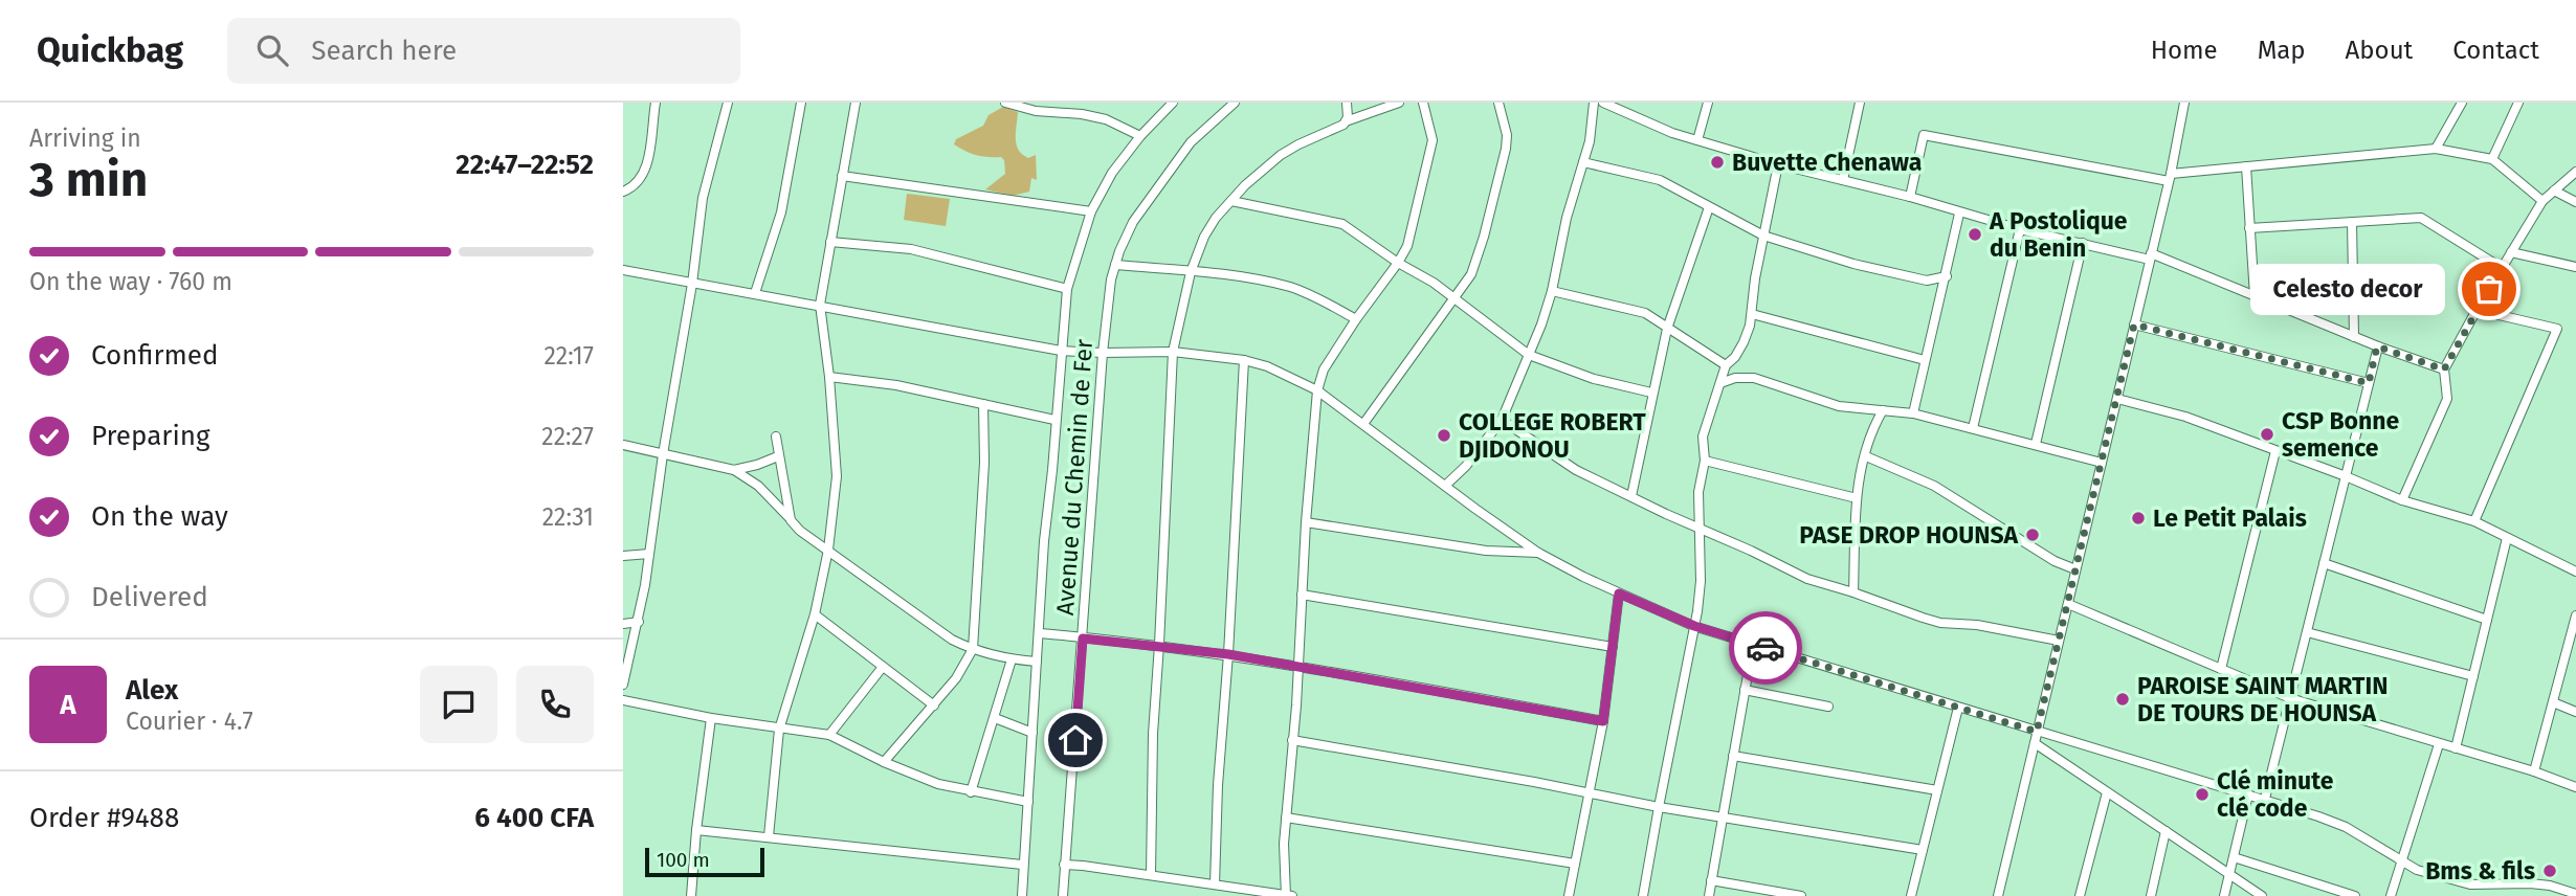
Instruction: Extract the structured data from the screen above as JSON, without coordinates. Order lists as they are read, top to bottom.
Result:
{
  "streets": {
    "street": ["Avenue du Chemin de Fer"]
  },
  "places": [
    "Buvette Chenawa",
    "A Postolique du Benin",
    "Celesto decor",
    "CSP Bonne semence",
    "COLLEGE ROBERT DJIDONOU",
    "Le Petit Palais",
    "PASE DROP HOUNSA",
    "PAROISE SAINT MARTIN DE TOURS DE HOUNSA",
    "Clé minute clé code",
    "Bms & fils"
  ],
  "scale_bar": "100 m",
  "page": {
    "header": "Quickbag",
    "search": "Search here",
    "nav": [
      "Home",
      "Map",
      "About",
      "Contact"
    ],
    "heading": ["3 min", "Arriving in", "22:47–22:52"],
    "panel": [
      "Alex",
      "Courier · 4.7",
      "Order #9488",
      "6 400 CFA"
    ],
    "bar": "On the way · 760 m",
    "bubble": "Celesto decor",
    "list": [
      ["Confirmed", "22:17"],
      ["Preparing", "22:27"],
      ["On the way", "22:31"],
      "Delivered"
    ],
    "round": "A",
    "scale": "100 m"
  }
}
